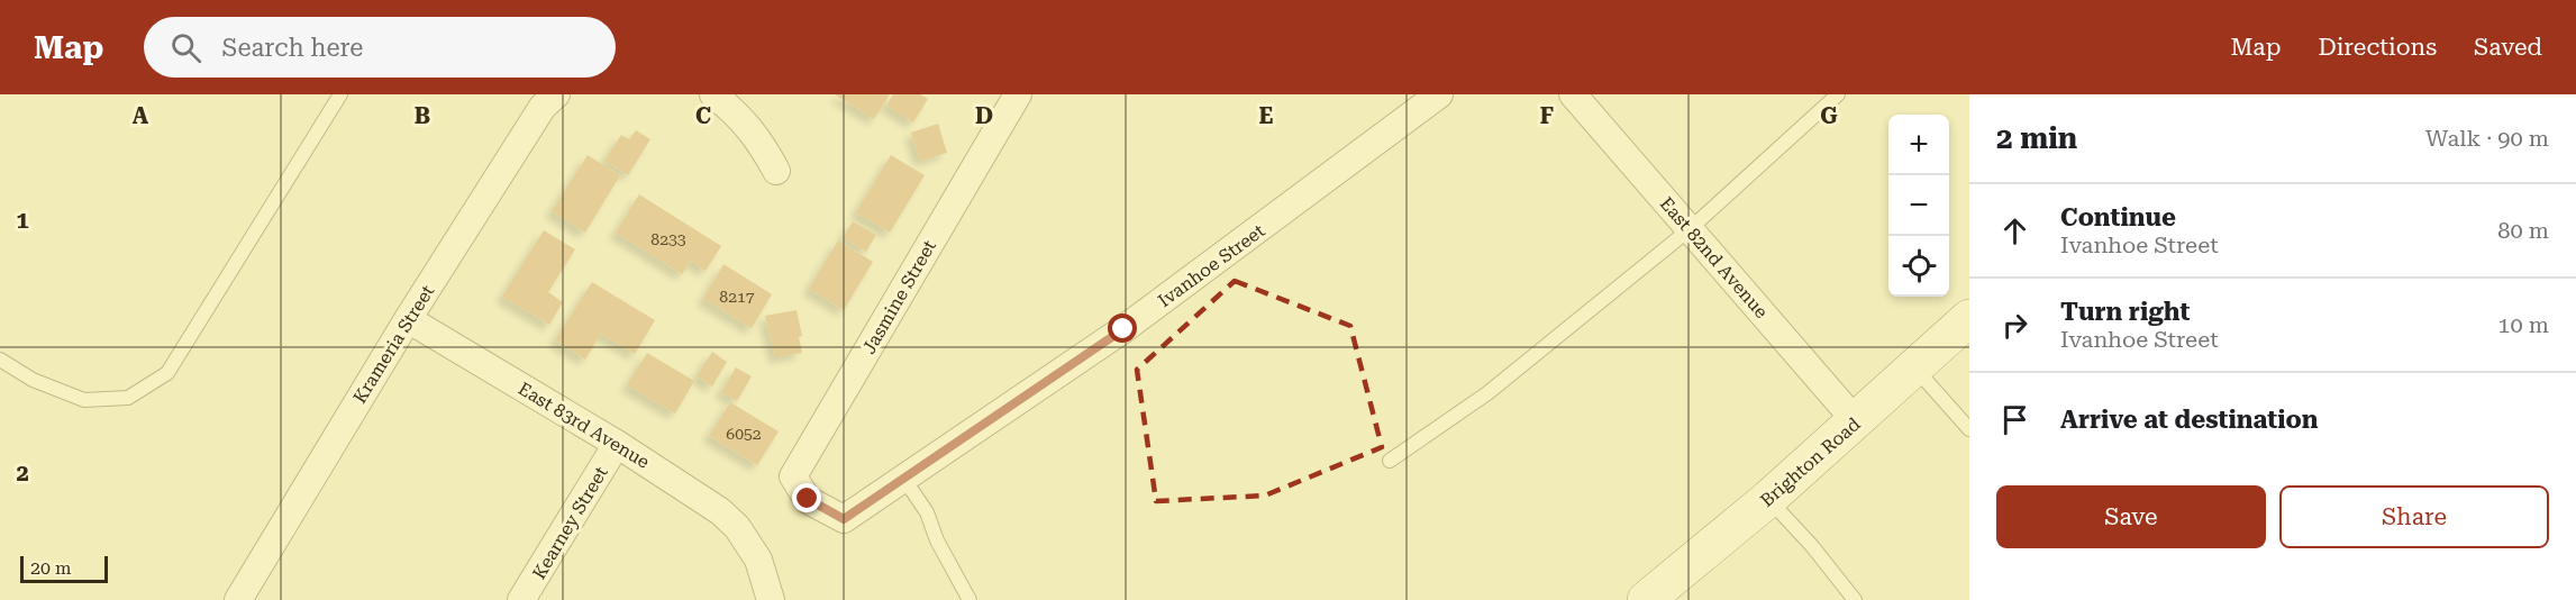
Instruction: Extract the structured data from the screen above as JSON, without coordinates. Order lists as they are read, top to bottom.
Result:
{
  "streets": {
    "street": [
      "East 82nd Avenue",
      "Ivanhoe Street",
      "Jasmine Street",
      "Krameria Street",
      "East 83rd Avenue",
      "Brighton Road",
      "Kearney Street"
    ]
  },
  "crossings": [
    ["East 82nd Avenue", "Brighton Road"],
    ["Ivanhoe Street", "Jasmine Street"],
    ["Krameria Street", "East 83rd Avenue"],
    ["East 83rd Avenue", "Kearney Street"]
  ],
  "house_numbers": ["8233", "8217", "6052"],
  "scale_bar": "20 m",
  "page": {
    "header": "Map",
    "search": "Search here",
    "nav": ["Map", "Directions", "Saved"],
    "heading": ["2 min", "Walk · 90 m"],
    "map_buttons": ["+", "−"],
    "list": [
      ["Continue", "Ivanhoe Street", "80 m"],
      ["Turn right", "Ivanhoe Street", "10 m"],
      "Arrive at destination"
    ],
    "buttons": ["Save", "Share"],
    "scale": "20 m"
  },
  "grid": {
    "columns": [
      "A",
      "B",
      "C",
      "D",
      "E",
      "F",
      "G"
    ],
    "rows": ["1", "2"]
  }
}
